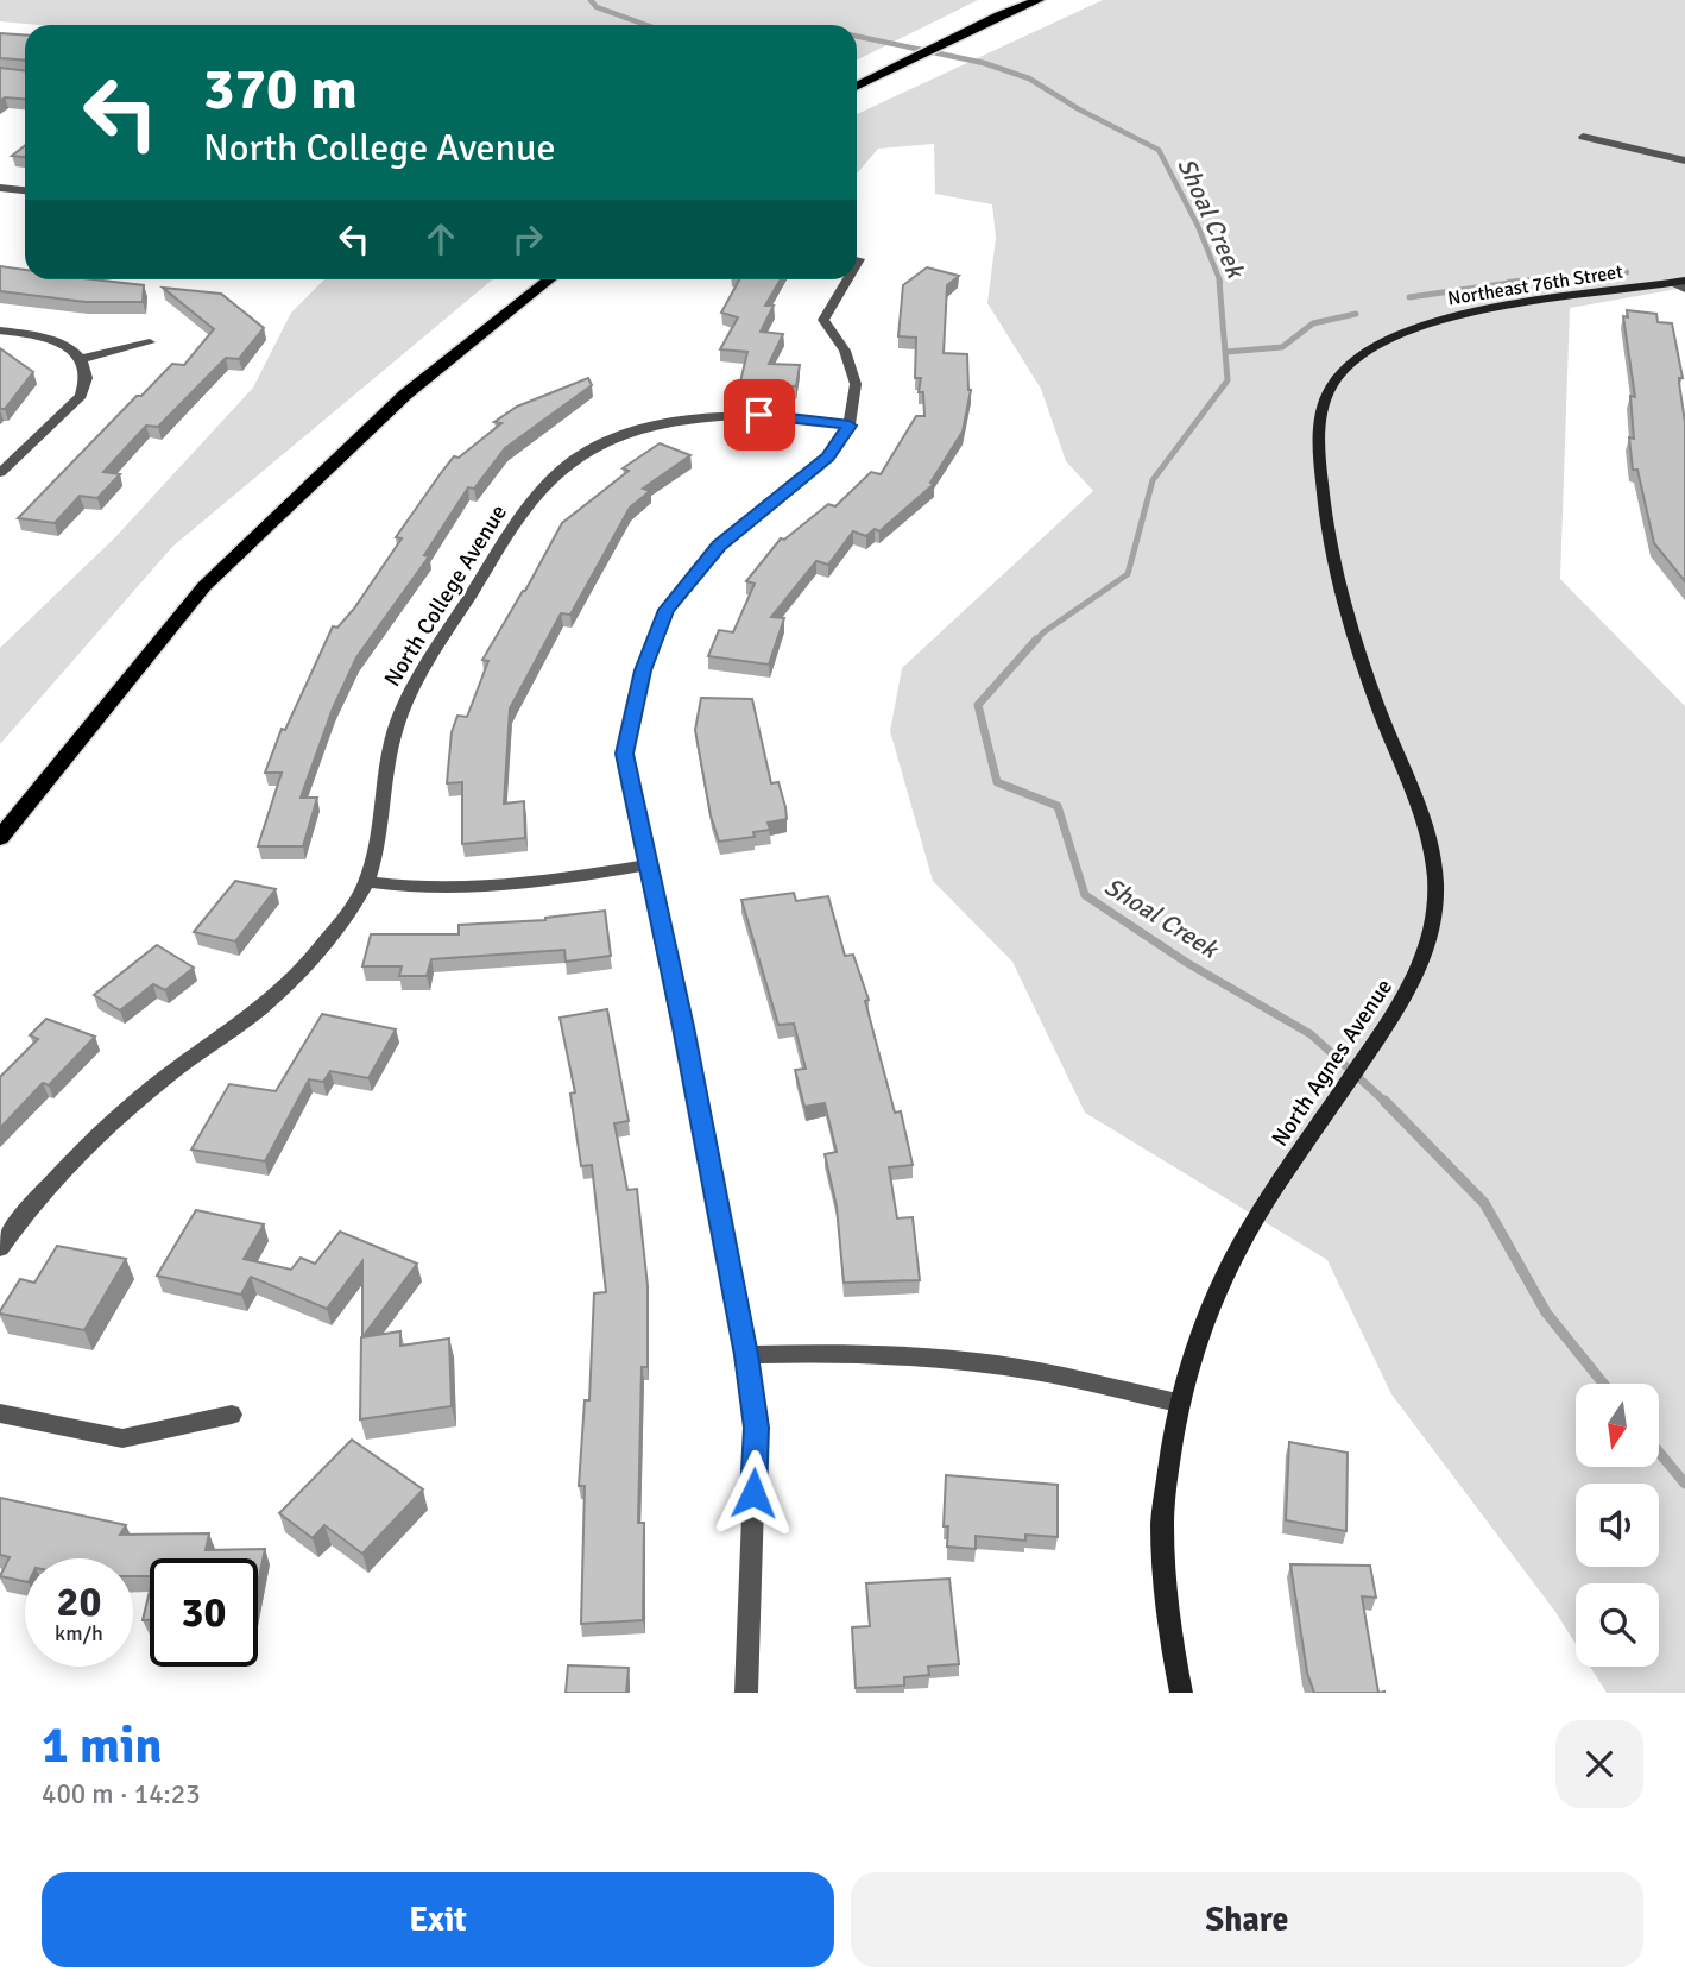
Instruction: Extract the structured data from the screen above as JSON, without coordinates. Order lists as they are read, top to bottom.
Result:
{
  "streets": {
    "street": ["Northeast 76th Street", "North College Avenue", "North Agnes Avenue"]
  },
  "crossings": [
    ["Northeast 76th Street", "North Agnes Avenue"]
  ],
  "water": ["Shoal Creek"],
  "north": "bottom",
  "page": {
    "turn": ["370 m", "North College Avenue"],
    "speed": "20 km/h",
    "limit": "30",
    "heading": ["1 min", "400 m · 14:23"],
    "buttons": ["Exit", "Share"]
  }
}
